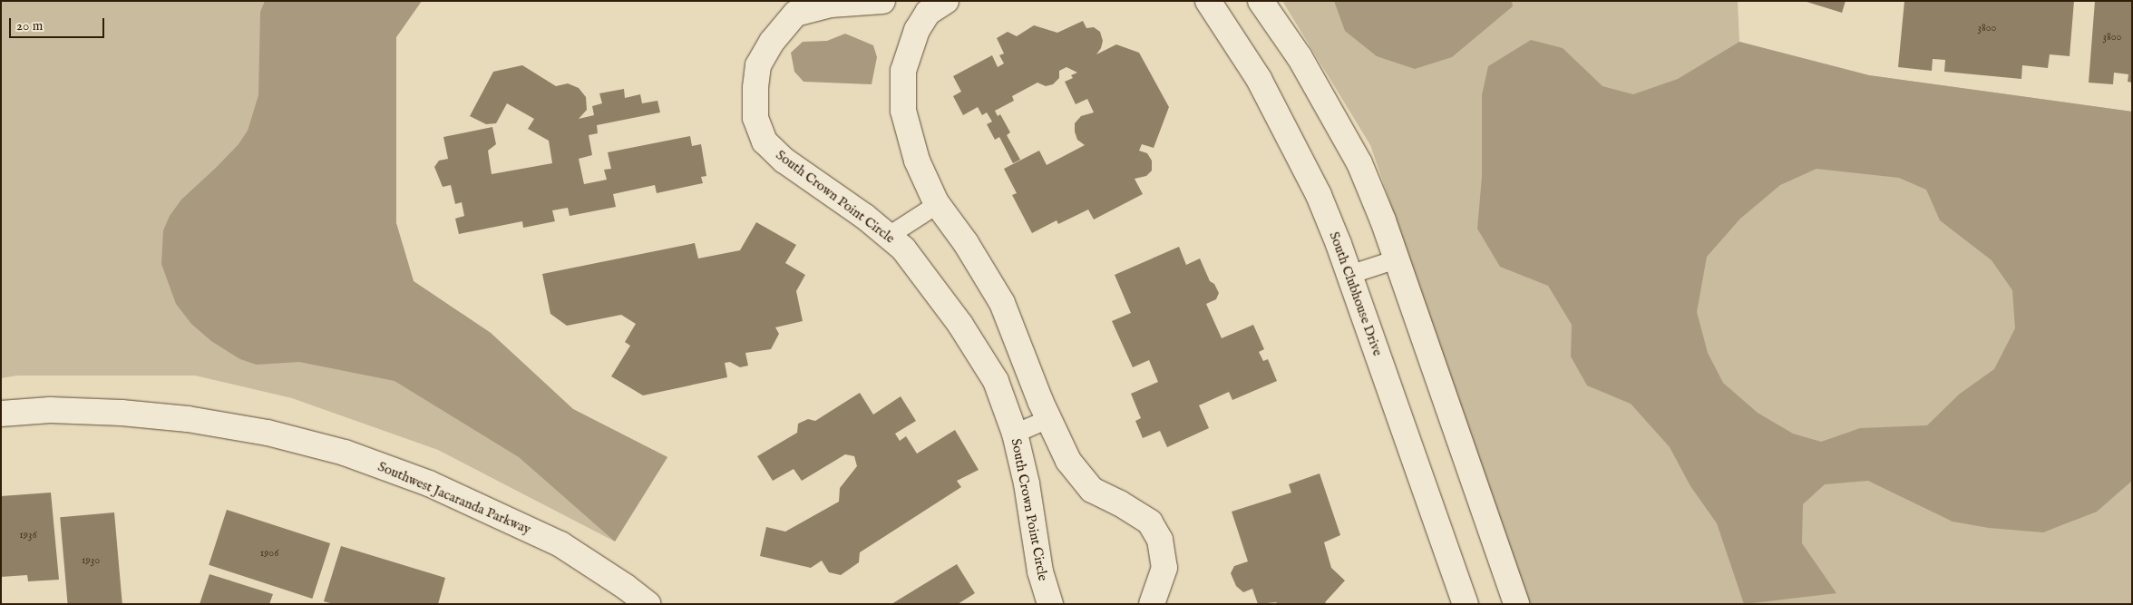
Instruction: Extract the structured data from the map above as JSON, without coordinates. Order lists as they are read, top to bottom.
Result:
{
  "streets": {
    "street": ["South Crown Point Circle", "South Clubhouse Drive", "Southwest Jacaranda Parkway"]
  },
  "house_numbers": [
    "3800",
    "3800",
    "1936",
    "1906",
    "1930"
  ],
  "scale_bar": "20 m"
}
